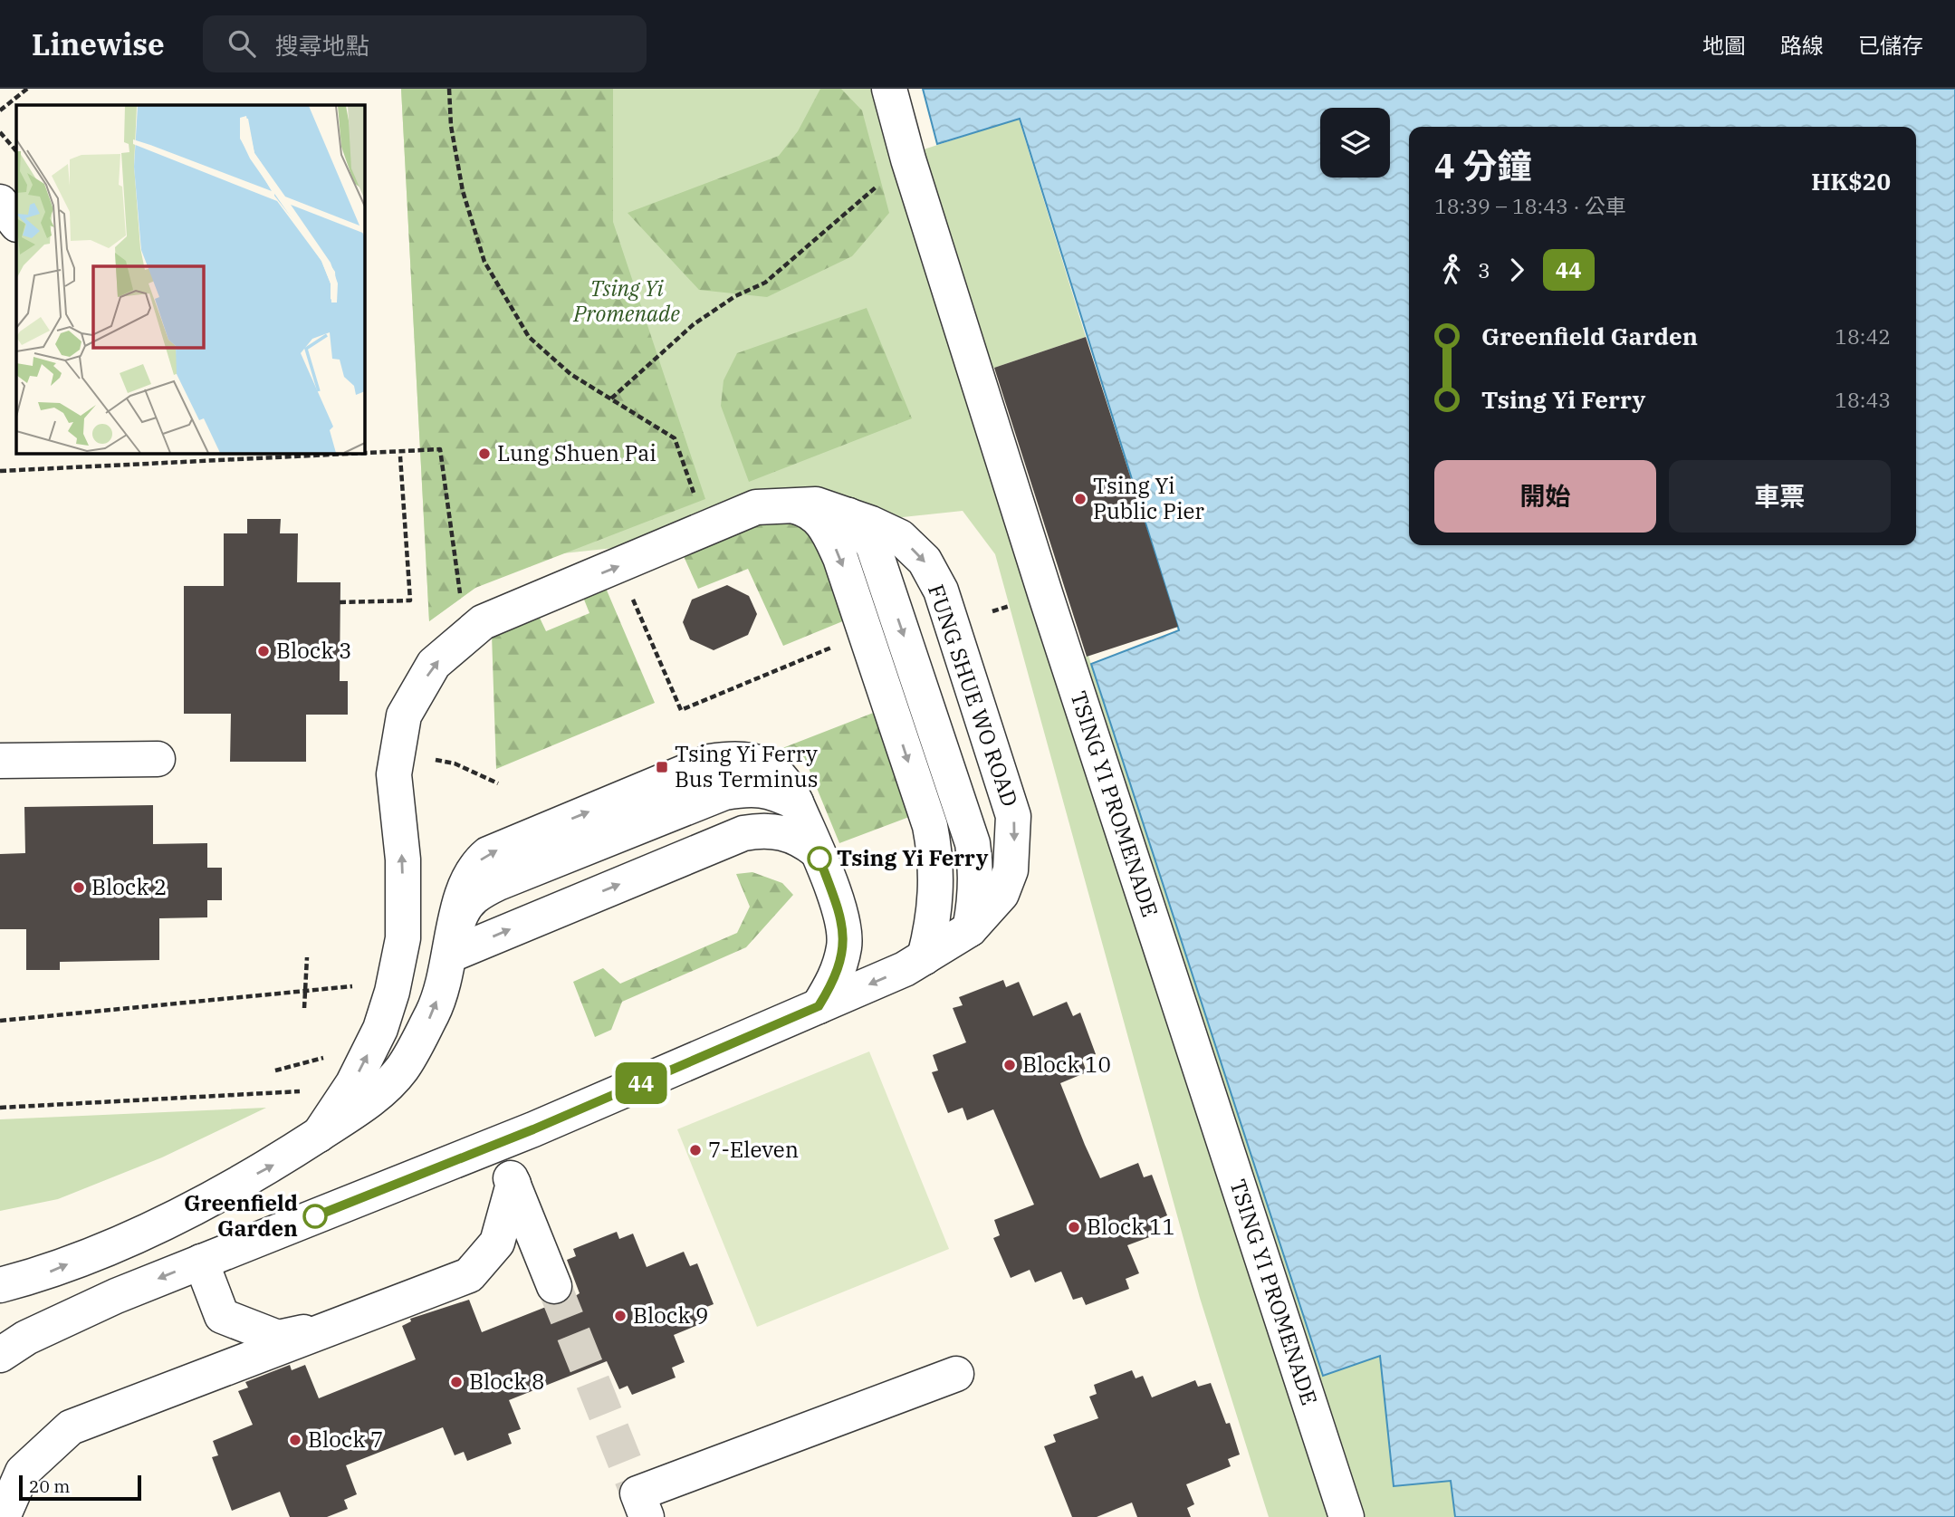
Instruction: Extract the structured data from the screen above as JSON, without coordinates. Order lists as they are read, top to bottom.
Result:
{
  "streets": {
    "street": ["FUNG SHUE WO ROAD", "TSING YI PROMENADE"]
  },
  "parks": ["Tsing Yi Promenade"],
  "places": {
    "other": [
      "Lung Shuen Pai",
      "Tsing Yi Public Pier",
      "Block 3",
      "Tsing Yi Ferry",
      "Block 2",
      "Block 10",
      "7-Eleven",
      "Greenfield Garden",
      "Block 11",
      "Block 9",
      "Block 8",
      "Block 7"
    ],
    "transit": ["Tsing Yi Ferry Bus Terminus"]
  },
  "lines": ["bus line 44"],
  "scale_bar": "20 m",
  "page": {
    "header": "Linewise",
    "search": "搜尋地點",
    "nav": ["地圖", "路線", "已儲存"],
    "on_map": "44",
    "heading": ["4 分鐘", "18:39 – 18:43 · 公車", "HK$20"],
    "legs": ["3", "44"],
    "list": [
      {
        "name": "Greenfield Garden",
        "value": "18:42"
      },
      {
        "name": "Tsing Yi Ferry",
        "value": "18:43"
      }
    ],
    "buttons": ["開始", "車票"],
    "scale": "20 m"
  }
}
